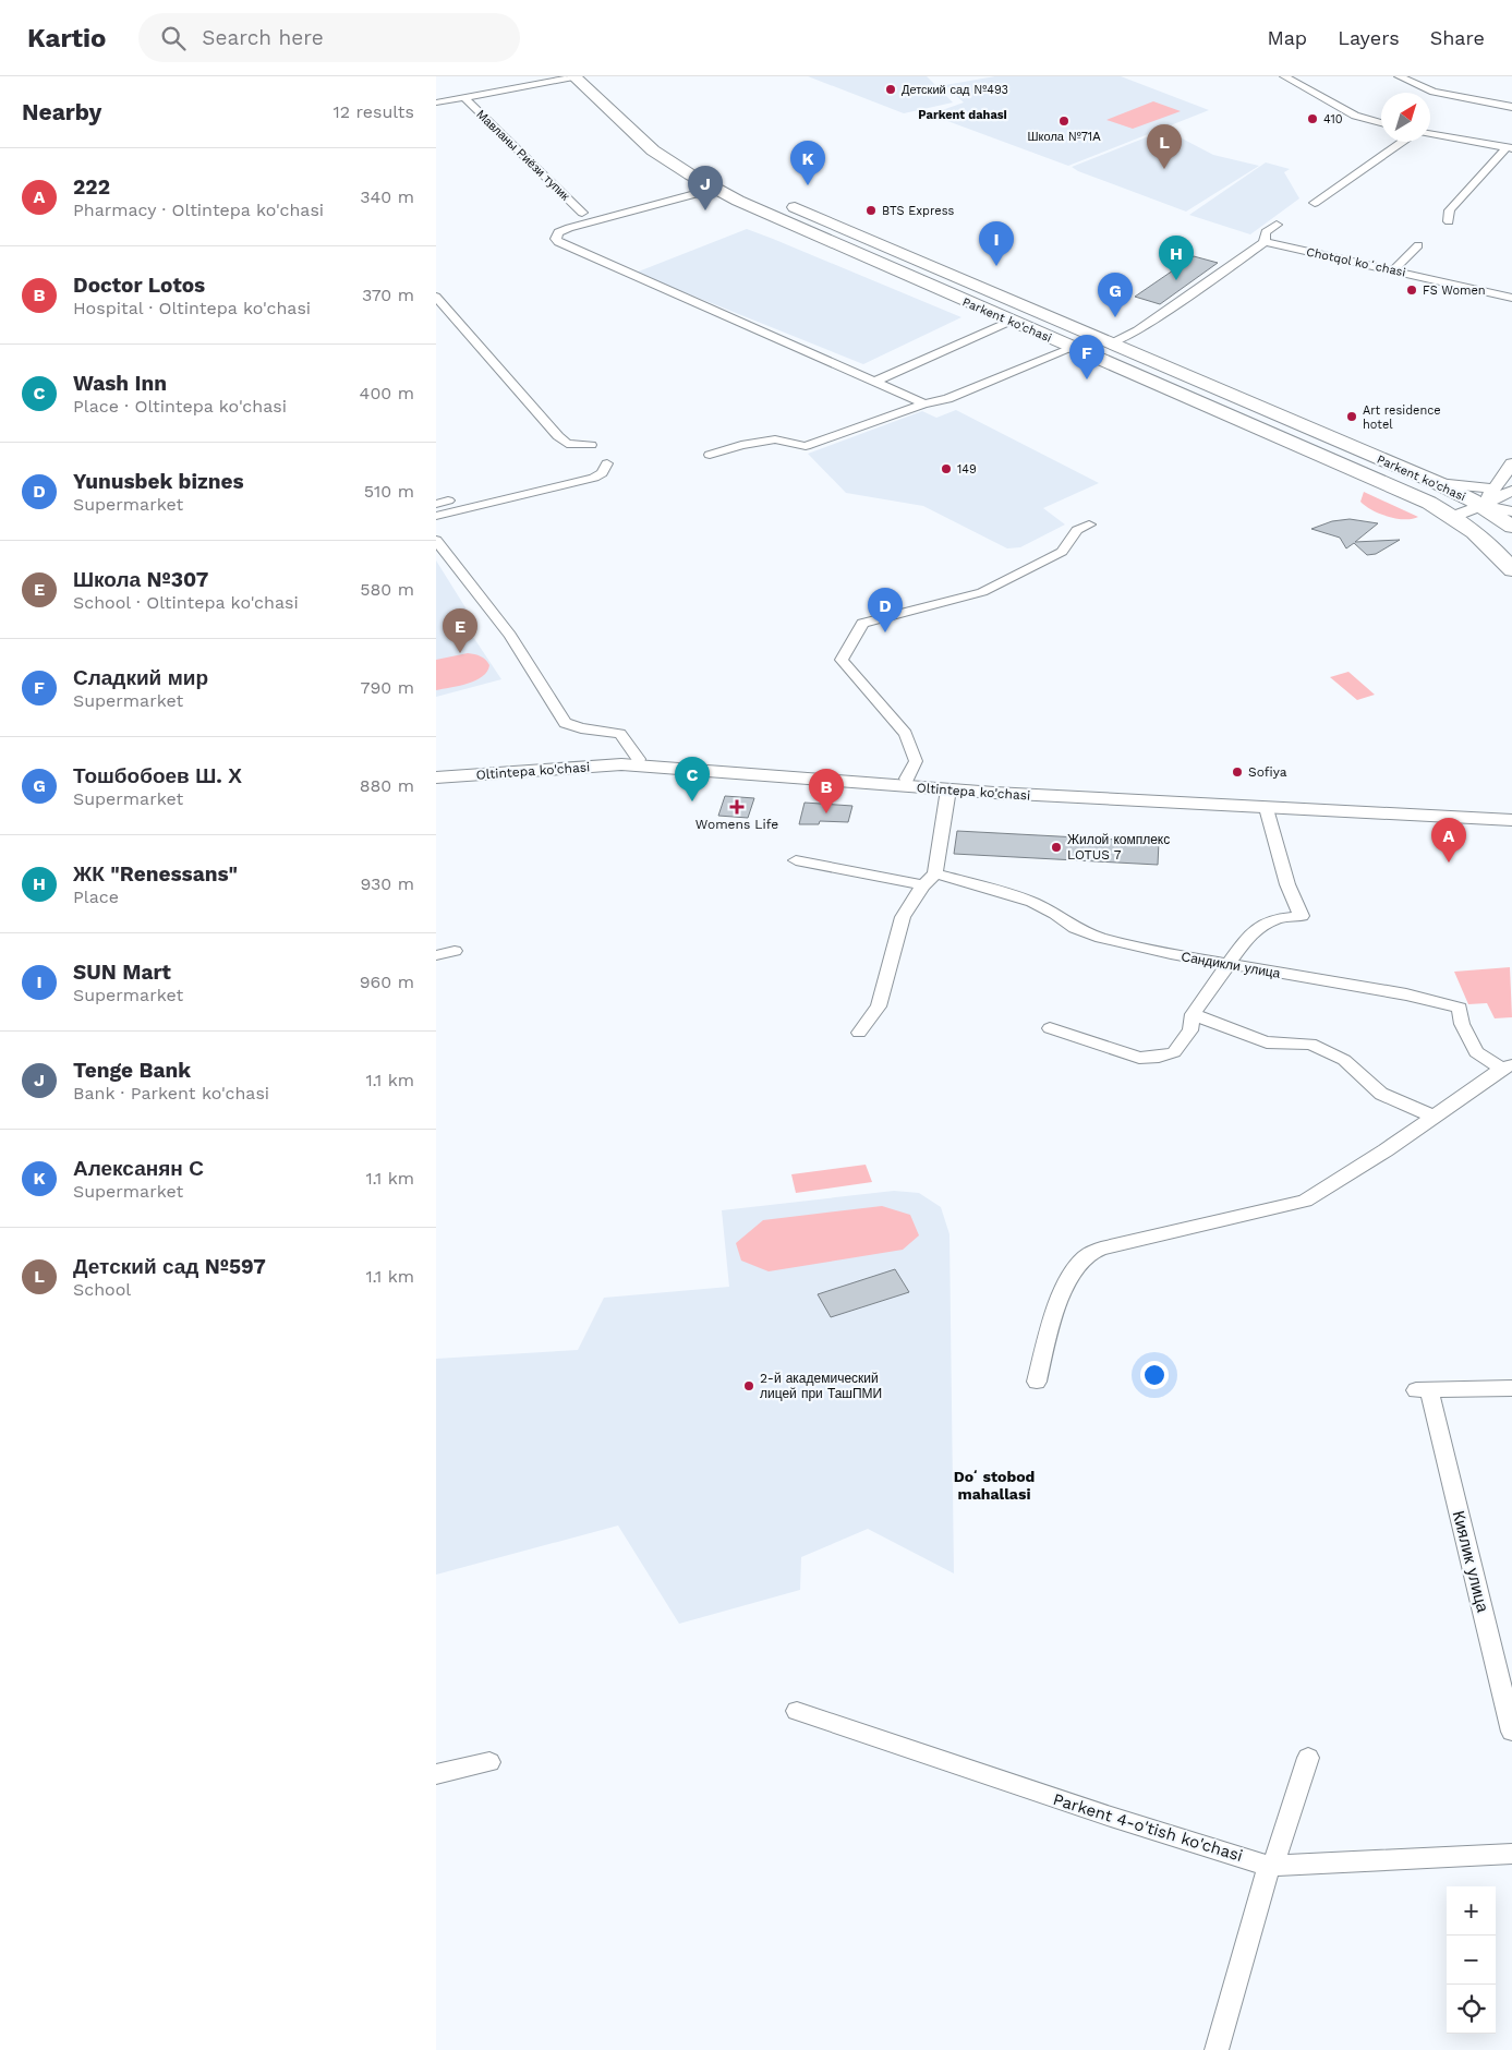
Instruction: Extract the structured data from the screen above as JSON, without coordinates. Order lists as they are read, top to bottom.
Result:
{
  "streets": {
    "main road": ["Parkent ko'chasi"],
    "street": [
      "Мавланы Риёзи тупик",
      "Chotqol koʻchasi",
      "Oltintepa ko'chasi",
      "Сандикли улица",
      "Киялик улица",
      "Parkent 4-o'tish ko'chasi"
    ]
  },
  "districts": ["Parkent dahasi", "Doʻstobod mahallasi"],
  "places": {
    "other": [
      "Детский сад №493",
      "410",
      "Школа №71А",
      "BTS Express",
      "FS Women",
      "Art residence hotel",
      "149",
      "Sofiya",
      "Жилой комплекс LOTUS 7",
      "2-й академический лицей при ТашПМИ"
    ],
    "health": ["Womens Life"]
  },
  "north": "top right",
  "page": {
    "header": "Kartio",
    "search": "Search here",
    "nav": ["Map", "Layers", "Share"],
    "heading": ["Nearby", "12 results"],
    "pins": [
      "L",
      "K",
      "J",
      "I",
      "H",
      "G",
      "F",
      "D",
      "E",
      "C",
      "B",
      "A"
    ],
    "list": [
      {
        "mark": "A",
        "name": "222",
        "note": "Pharmacy · Oltintepa ko'chasi",
        "value": "340 m"
      },
      {
        "mark": "B",
        "name": "Doctor Lotos",
        "note": "Hospital · Oltintepa ko'chasi",
        "value": "370 m"
      },
      {
        "mark": "C",
        "name": "Wash Inn",
        "note": "Place · Oltintepa ko'chasi",
        "value": "400 m"
      },
      {
        "mark": "D",
        "name": "Yunusbek biznes",
        "note": "Supermarket",
        "value": "510 m"
      },
      {
        "mark": "E",
        "name": "Школа №307",
        "note": "School · Oltintepa ko'chasi",
        "value": "580 m"
      },
      {
        "mark": "F",
        "name": "Сладкий мир",
        "note": "Supermarket",
        "value": "790 m"
      },
      {
        "mark": "G",
        "name": "Тошбобоев Ш. Х",
        "note": "Supermarket",
        "value": "880 m"
      },
      {
        "mark": "H",
        "name": "ЖК \"Renessans\"",
        "note": "Place",
        "value": "930 m"
      },
      {
        "mark": "I",
        "name": "SUN Mart",
        "note": "Supermarket",
        "value": "960 m"
      },
      {
        "mark": "J",
        "name": "Tenge Bank",
        "note": "Bank · Parkent ko'chasi",
        "value": "1.1 km"
      },
      {
        "mark": "K",
        "name": "Алексанян С",
        "note": "Supermarket",
        "value": "1.1 km"
      },
      {
        "mark": "L",
        "name": "Детский сад №597",
        "note": "School",
        "value": "1.1 km"
      }
    ],
    "map_buttons": ["+", "−"]
  }
}
